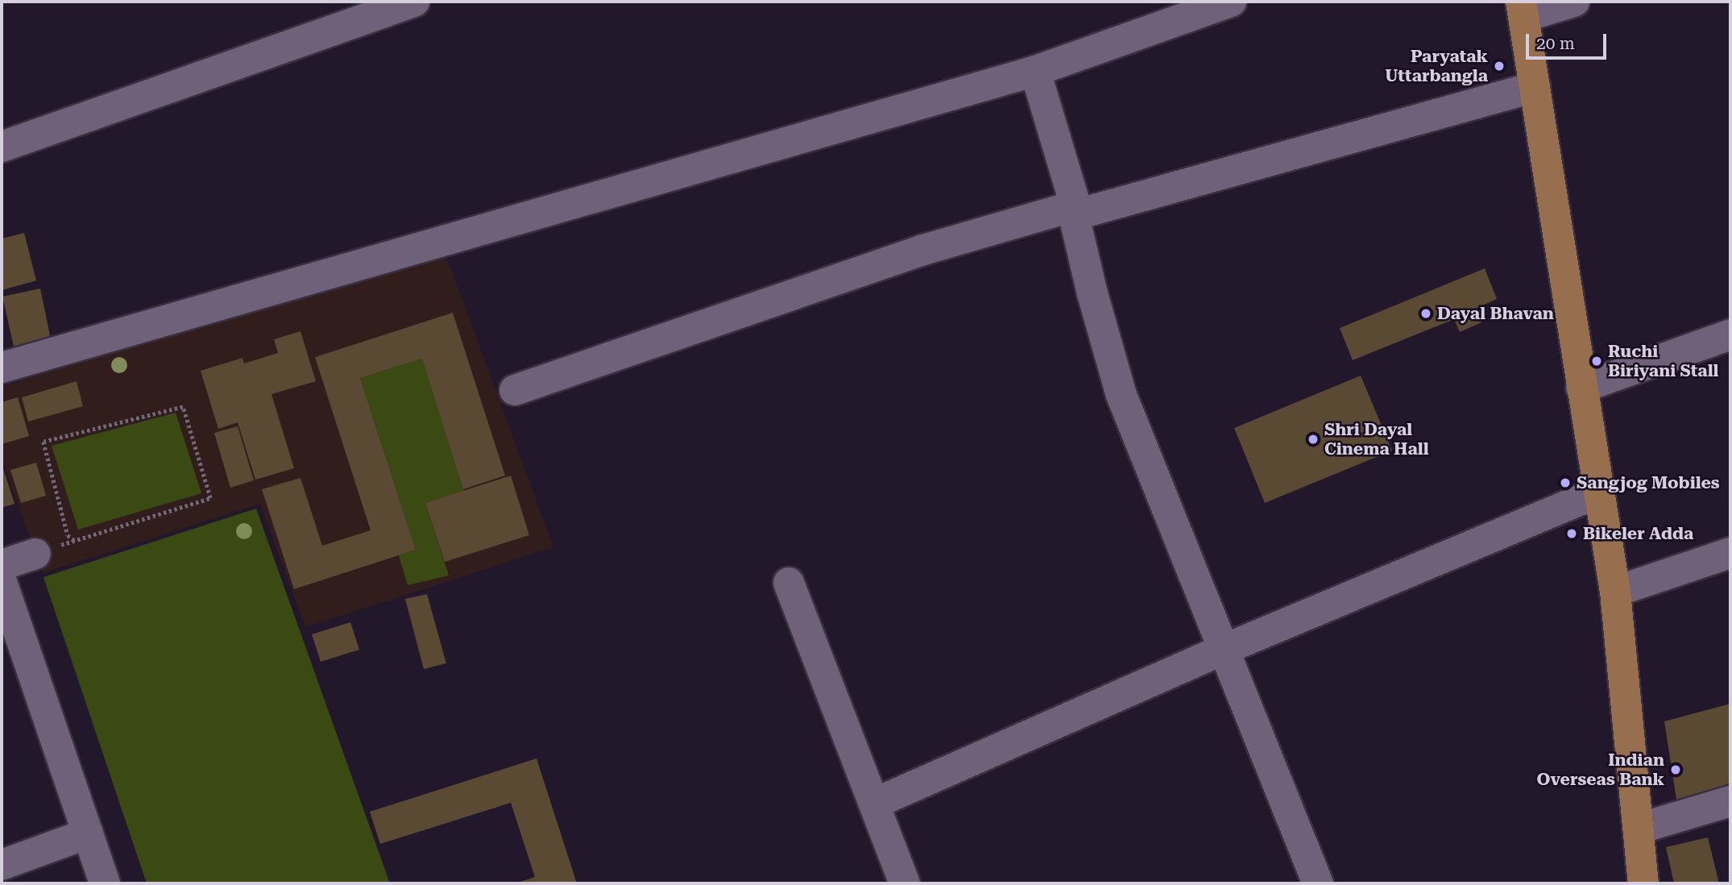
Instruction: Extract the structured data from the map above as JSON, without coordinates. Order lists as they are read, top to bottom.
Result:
{
  "places": [
    "Paryatak Uttarbangla",
    "Dayal Bhavan",
    "Ruchi Biriyani Stall",
    "Shri Dayal Cinema Hall",
    "Sangjog Mobiles",
    "Bikeler Adda",
    "Indian Overseas Bank"
  ],
  "scale_bar": "20 m"
}
